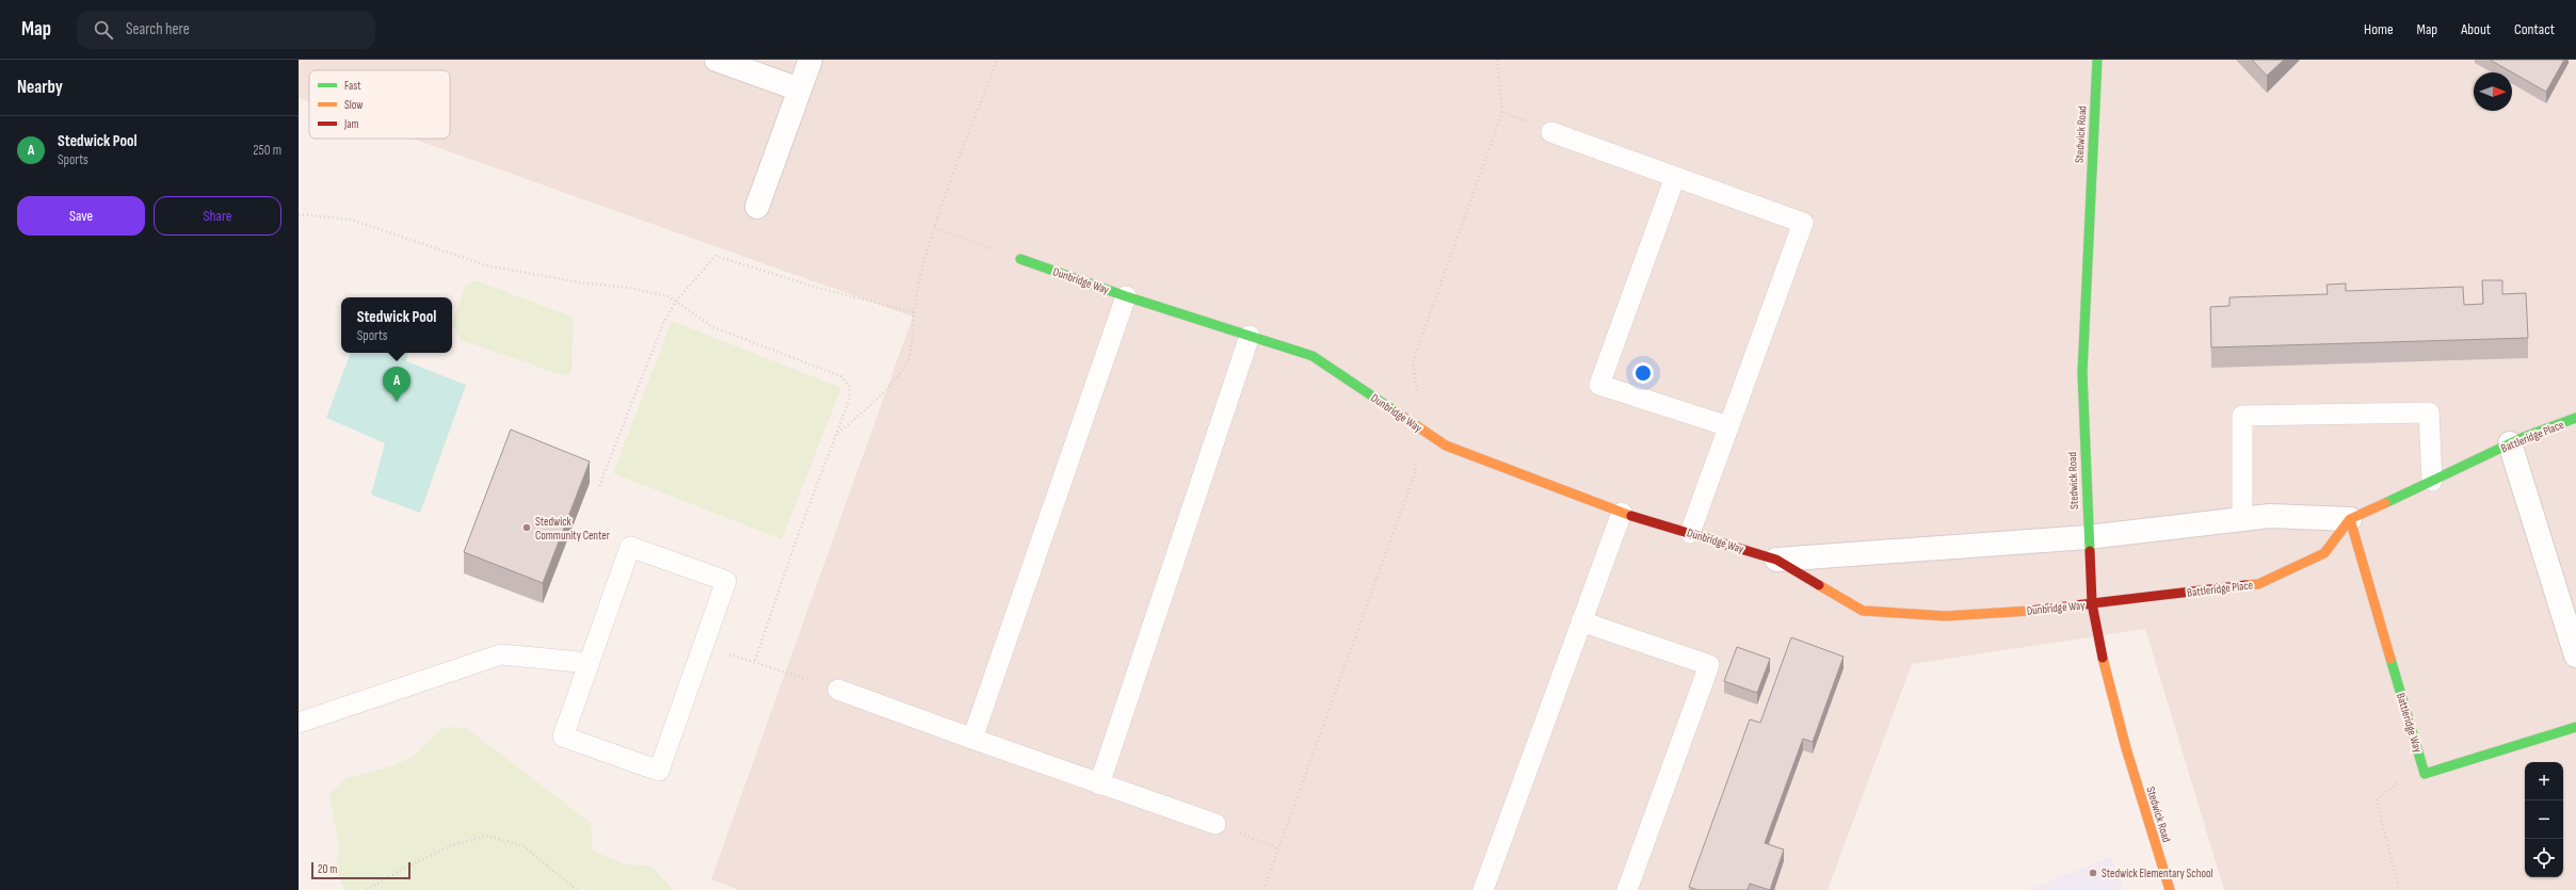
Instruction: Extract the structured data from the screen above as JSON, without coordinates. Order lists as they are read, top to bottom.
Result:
{
  "streets": {
    "street": [
      "Stedwick Road",
      "Dunbridge Way",
      "Battleridge Place",
      "Battleridge Way"
    ]
  },
  "crossings": [
    ["Stedwick Road", "Dunbridge Way"],
    ["Stedwick Road", "Battleridge Place"],
    ["Dunbridge Way", "Battleridge Place"],
    ["Battleridge Place", "Battleridge Way"]
  ],
  "places": ["Stedwick Community Center", "Stedwick Elementary School"],
  "legend": ["Fast", "Slow", "Jam"],
  "scale_bar": "20 m",
  "north": "right",
  "page": {
    "header": "Map",
    "search": "Search here",
    "nav": [
      "Home",
      "Map",
      "About",
      "Contact"
    ],
    "heading": "Nearby",
    "list": [
      {
        "mark": "A",
        "name": "Stedwick Pool",
        "note": "Sports",
        "value": "250 m"
      }
    ],
    "buttons": ["Save", "Share"],
    "popup": ["Stedwick Pool", "Sports"],
    "pins": "A",
    "map_buttons": ["+", "−"],
    "scale": "20 m"
  }
}
